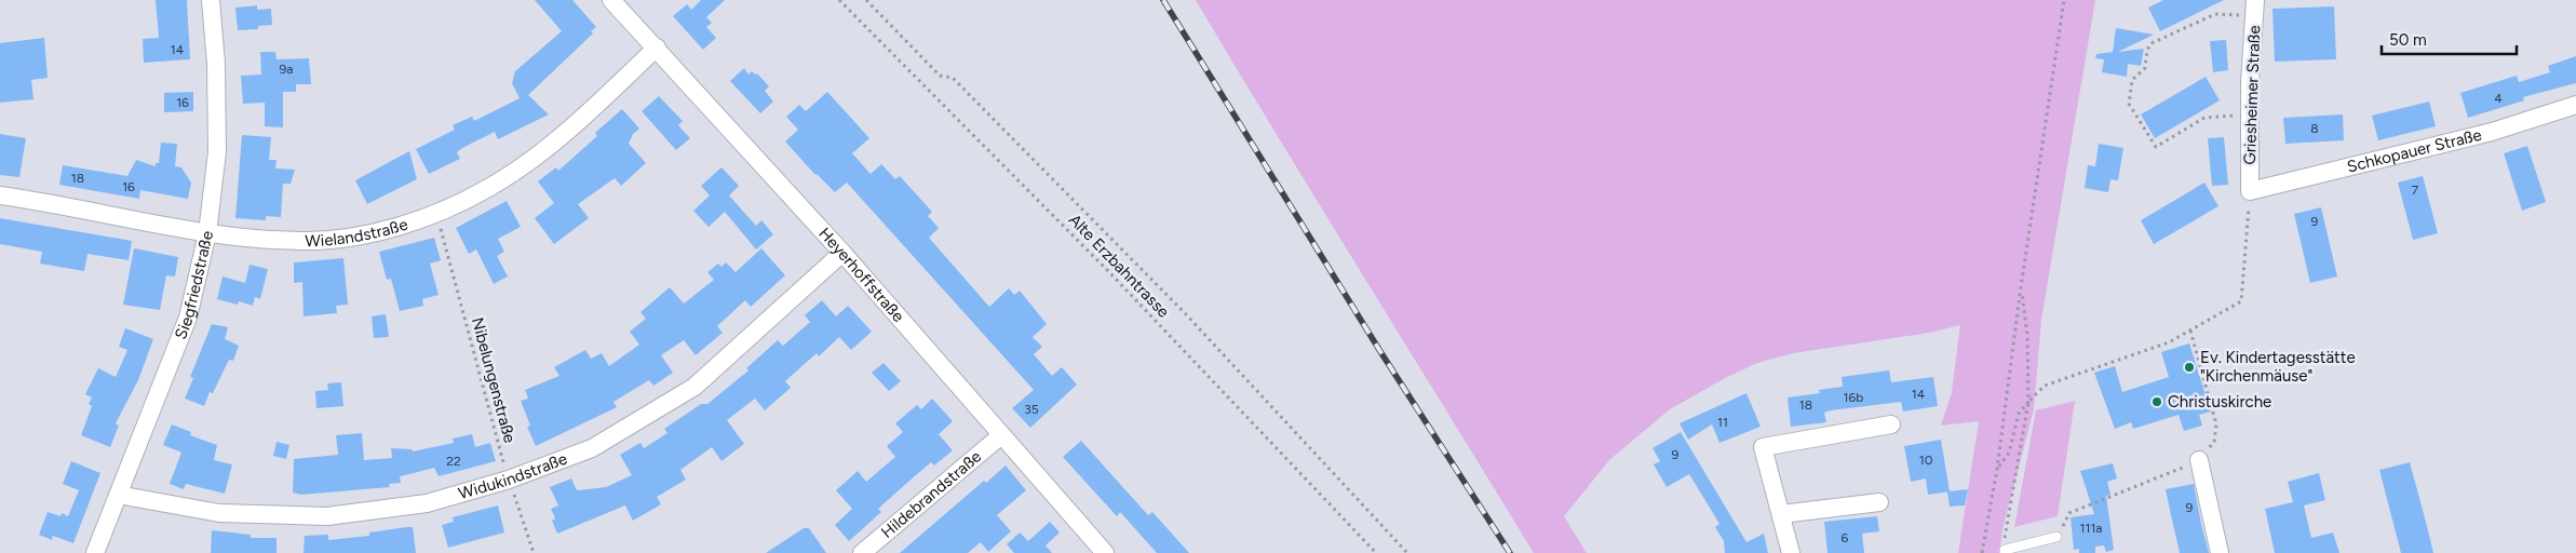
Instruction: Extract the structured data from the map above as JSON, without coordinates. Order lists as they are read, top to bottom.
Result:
{
  "streets": {
    "street": [
      "Griesheimer Straße",
      "Schkopauer Straße",
      "Wielandstraße",
      "Heyerhoffstraße",
      "Siegfriedstraße",
      "Widukindstraße",
      "Hildebrandstraße"
    ],
    "path": ["Alte Erzbahntrasse", "Nibelungenstraße"]
  },
  "crossings": [
    ["Griesheimer Straße", "Schkopauer Straße"],
    ["Wielandstraße", "Heyerhoffstraße"],
    ["Wielandstraße", "Siegfriedstraße"],
    ["Wielandstraße", "Nibelungenstraße"],
    ["Heyerhoffstraße", "Widukindstraße"],
    ["Heyerhoffstraße", "Hildebrandstraße"],
    ["Siegfriedstraße", "Widukindstraße"],
    ["Nibelungenstraße", "Widukindstraße"]
  ],
  "places": ["Ev. Kindertagesstätte \"Kirchenmäuse\"", "Christuskirche"],
  "house_numbers": [
    "14",
    "9a",
    "4",
    "16",
    "8",
    "18",
    "16",
    "7",
    "9",
    "14",
    "16b",
    "18",
    "35",
    "11",
    "9",
    "10",
    "22",
    "9",
    "111a",
    "6"
  ],
  "scale_bar": "50 m"
}
